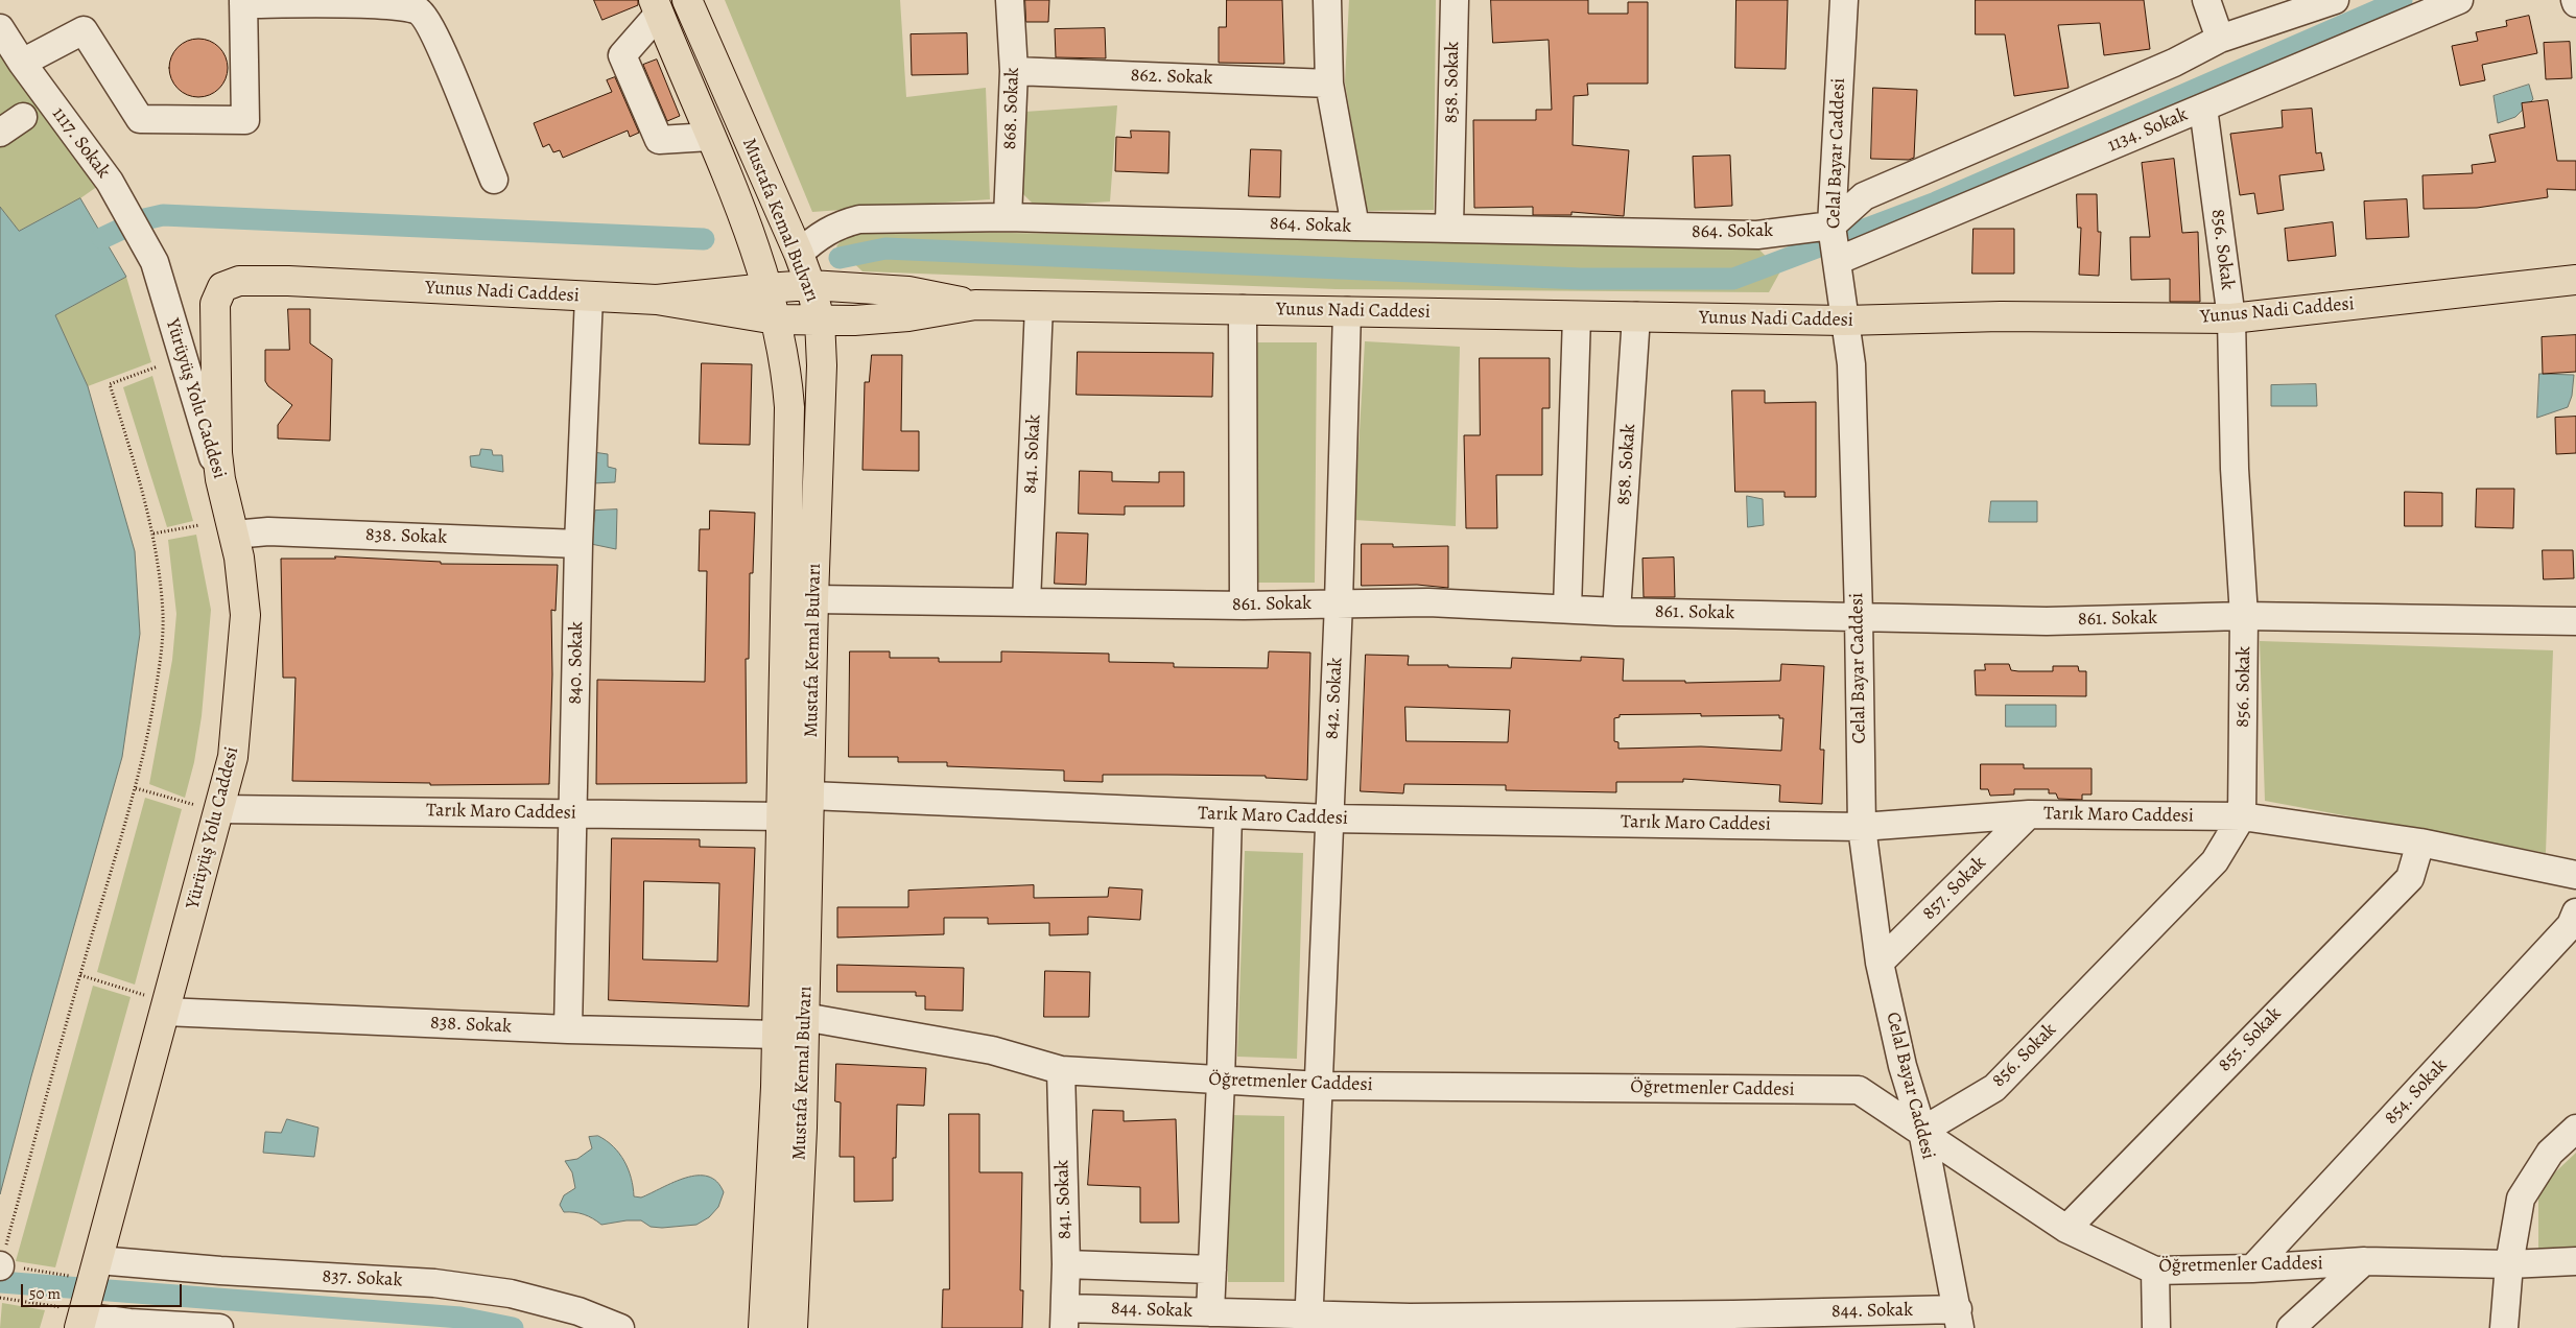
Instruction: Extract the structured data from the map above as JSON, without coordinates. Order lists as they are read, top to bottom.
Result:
{
  "streets": {
    "main road": ["Mustafa Kemal Bulvarı", "Yunus Nadi Caddesi", "Yürüyüş Yolu Caddesi"],
    "street": [
      "862. Sokak",
      "858. Sokak",
      "868. Sokak",
      "1134. Sokak",
      "1117. Sokak",
      "Celal Bayar Caddesi",
      "864. Sokak",
      "856. Sokak",
      "841. Sokak",
      "838. Sokak",
      "861. Sokak",
      "840. Sokak",
      "842. Sokak",
      "Tarık Maro Caddesi",
      "857. Sokak",
      "855. Sokak",
      "Öğretmenler Caddesi",
      "854. Sokak",
      "837. Sokak",
      "844. Sokak"
    ]
  },
  "crossings": [
    ["862. Sokak", "868. Sokak"],
    ["858. Sokak", "864. Sokak"],
    ["858. Sokak", "Yunus Nadi Caddesi"],
    ["858. Sokak", "861. Sokak"],
    ["868. Sokak", "864. Sokak"],
    ["1134. Sokak", "Celal Bayar Caddesi"],
    ["1134. Sokak", "856. Sokak"],
    ["1117. Sokak", "Yürüyüş Yolu Caddesi"],
    ["Celal Bayar Caddesi", "864. Sokak"],
    ["Celal Bayar Caddesi", "856. Sokak"],
    ["Celal Bayar Caddesi", "Yunus Nadi Caddesi"],
    ["Celal Bayar Caddesi", "861. Sokak"],
    ["Celal Bayar Caddesi", "Tarık Maro Caddesi"],
    ["Celal Bayar Caddesi", "857. Sokak"],
    ["Celal Bayar Caddesi", "Öğretmenler Caddesi"],
    ["Celal Bayar Caddesi", "844. Sokak"],
    ["Mustafa Kemal Bulvarı", "864. Sokak"],
    ["Mustafa Kemal Bulvarı", "Yunus Nadi Caddesi"],
    ["Mustafa Kemal Bulvarı", "838. Sokak"],
    ["Mustafa Kemal Bulvarı", "861. Sokak"],
    ["Mustafa Kemal Bulvarı", "Tarık Maro Caddesi"],
    ["Mustafa Kemal Bulvarı", "Öğretmenler Caddesi"],
    ["856. Sokak", "Yunus Nadi Caddesi"],
    ["856. Sokak", "861. Sokak"],
    ["856. Sokak", "Tarık Maro Caddesi"],
    ["856. Sokak", "Öğretmenler Caddesi"],
    ["Yunus Nadi Caddesi", "Yürüyüş Yolu Caddesi"],
    ["Yunus Nadi Caddesi", "841. Sokak"],
    ["Yunus Nadi Caddesi", "840. Sokak"],
    ["Yunus Nadi Caddesi", "842. Sokak"],
    ["Yürüyüş Yolu Caddesi", "838. Sokak"],
    ["Yürüyüş Yolu Caddesi", "Tarık Maro Caddesi"],
    ["Yürüyüş Yolu Caddesi", "837. Sokak"],
    ["841. Sokak", "861. Sokak"],
    ["841. Sokak", "Öğretmenler Caddesi"],
    ["841. Sokak", "844. Sokak"],
    ["838. Sokak", "840. Sokak"],
    ["861. Sokak", "842. Sokak"],
    ["840. Sokak", "Tarık Maro Caddesi"],
    ["842. Sokak", "Tarık Maro Caddesi"],
    ["842. Sokak", "Öğretmenler Caddesi"],
    ["842. Sokak", "844. Sokak"],
    ["Tarık Maro Caddesi", "857. Sokak"],
    ["Tarık Maro Caddesi", "855. Sokak"],
    ["855. Sokak", "Öğretmenler Caddesi"],
    ["Öğretmenler Caddesi", "854. Sokak"]
  ],
  "scale_bar": "50 m"
}
